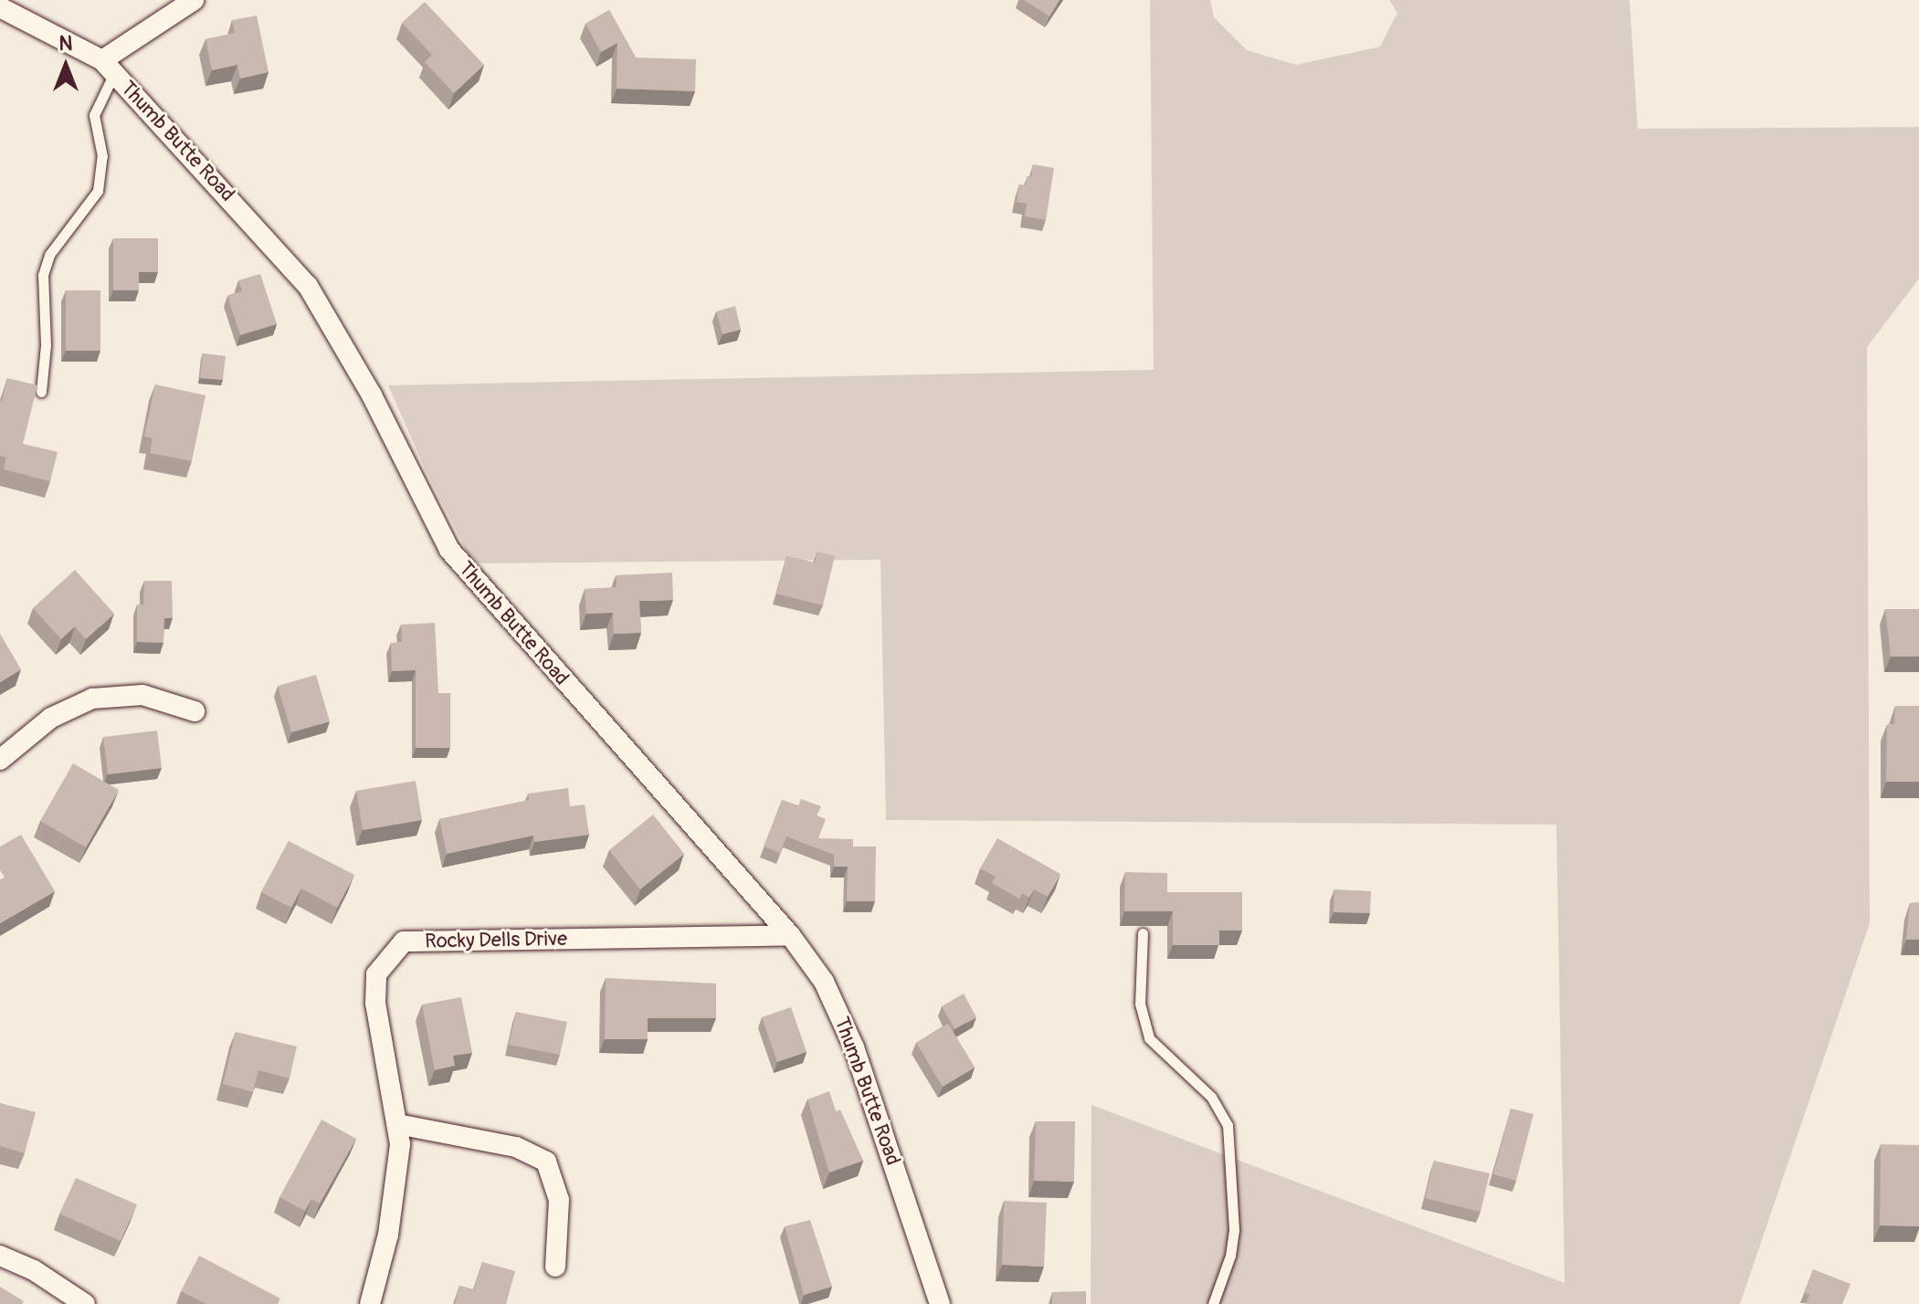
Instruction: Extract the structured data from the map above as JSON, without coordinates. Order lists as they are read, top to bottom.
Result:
{
  "streets": {
    "street": ["Thumb Butte Road", "Rocky Dells Drive"]
  },
  "crossings": [
    ["Thumb Butte Road", "Rocky Dells Drive"]
  ],
  "north": "top"
}
